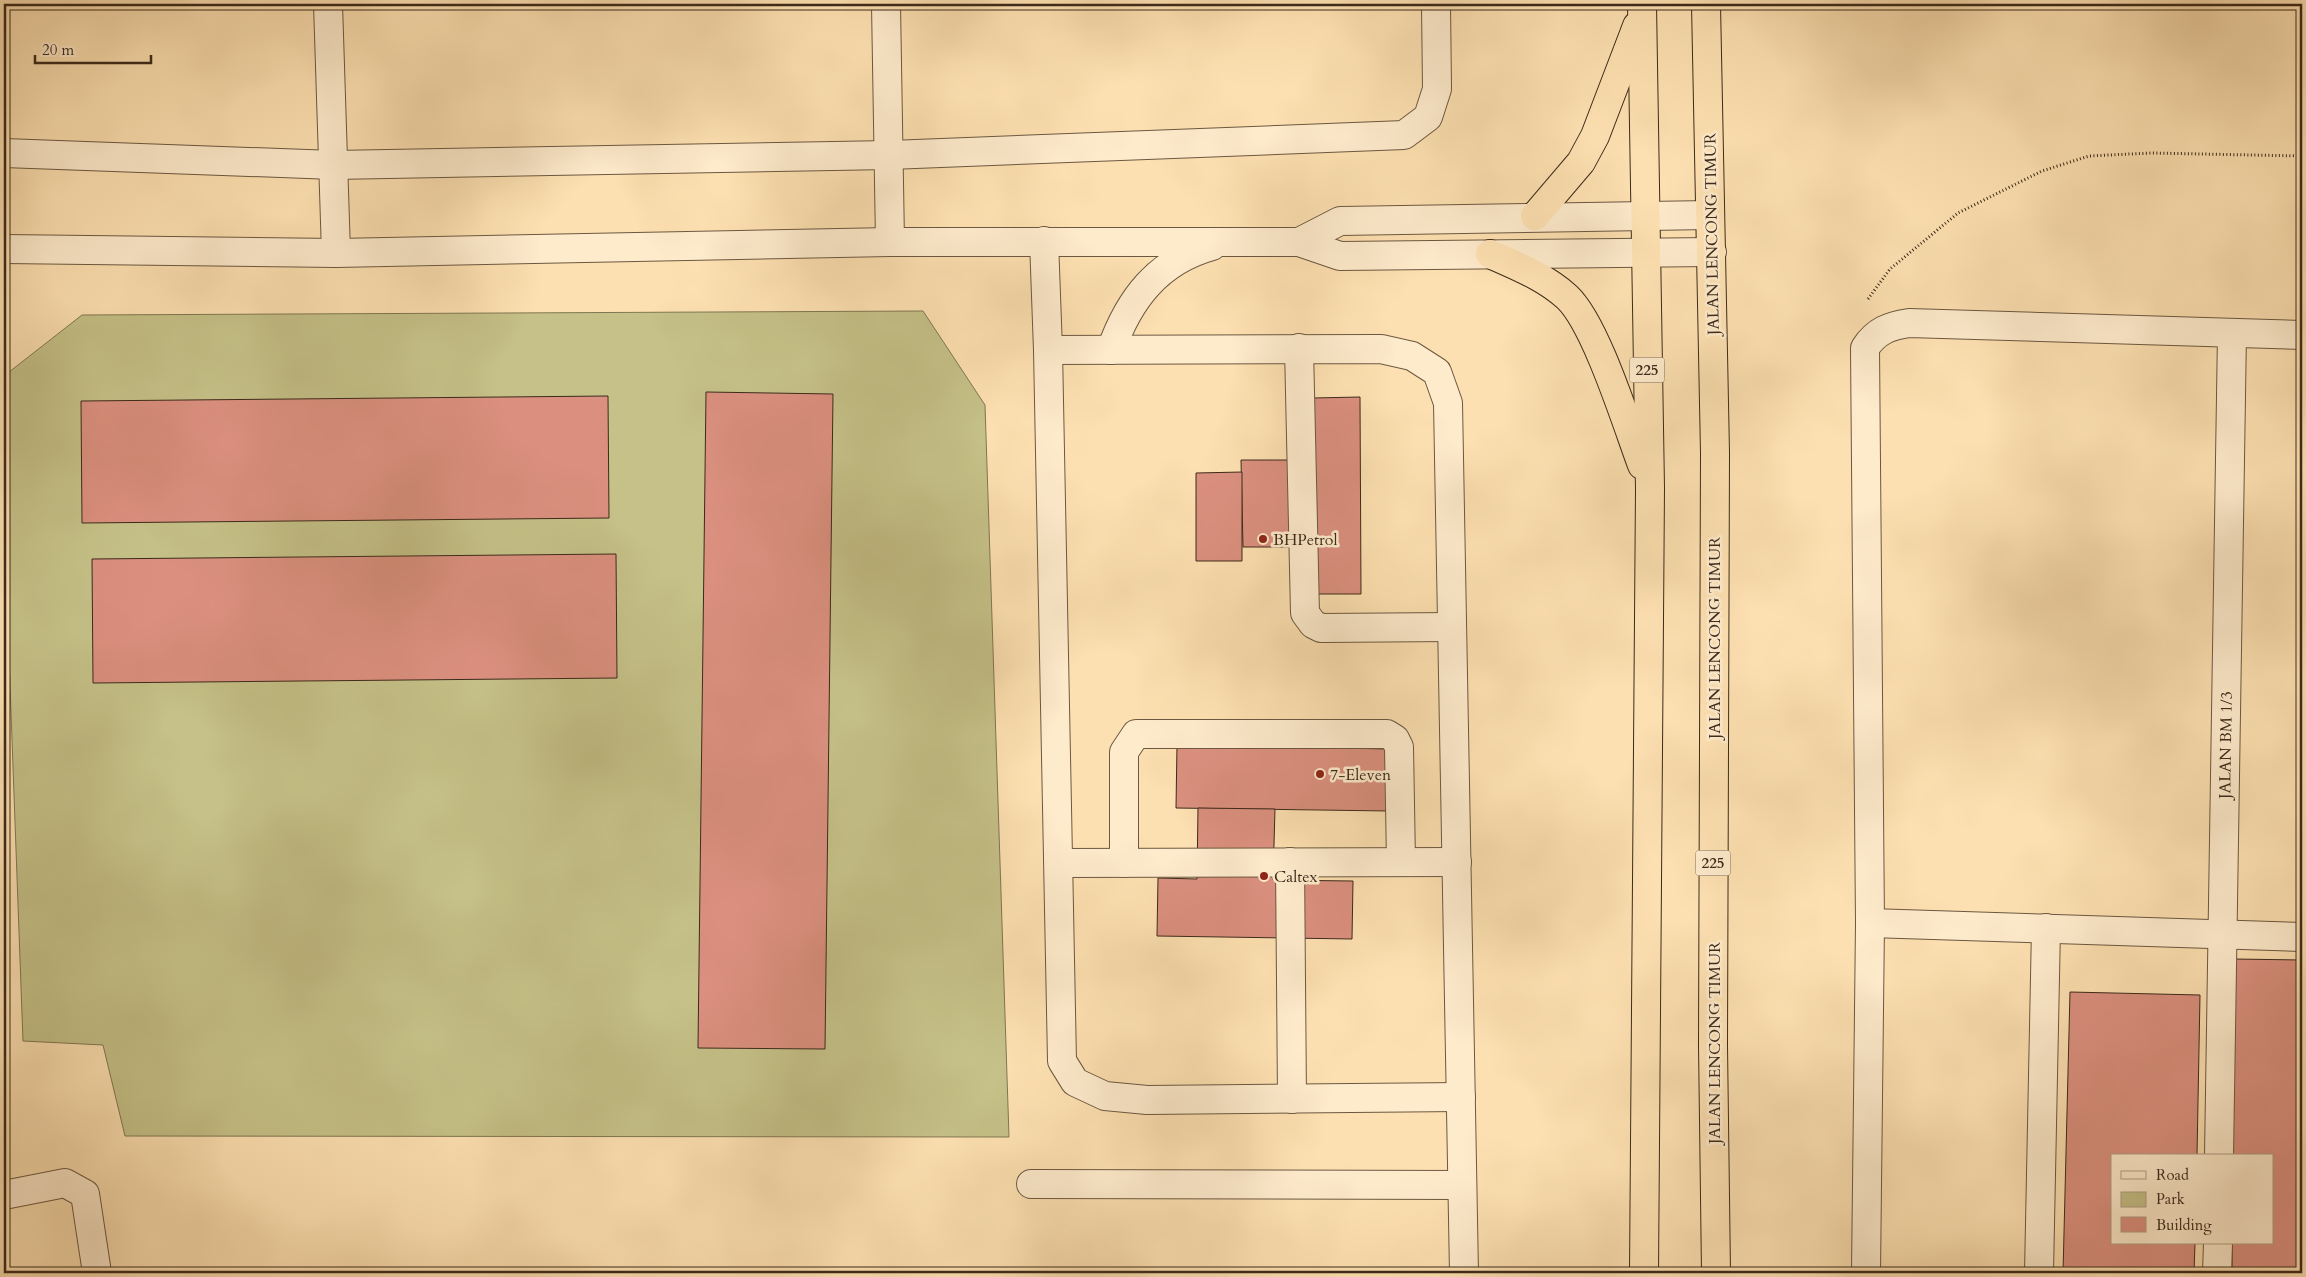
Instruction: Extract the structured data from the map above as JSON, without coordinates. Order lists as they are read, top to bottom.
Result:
{
  "streets": {
    "highway": ["JALAN LENCONG TIMUR", "225"],
    "street": ["JALAN BM 1/3"]
  },
  "places": ["BHPetrol", "7-Eleven", "Caltex"],
  "legend": ["Road", "Park", "Building"],
  "scale_bar": "20 m"
}
